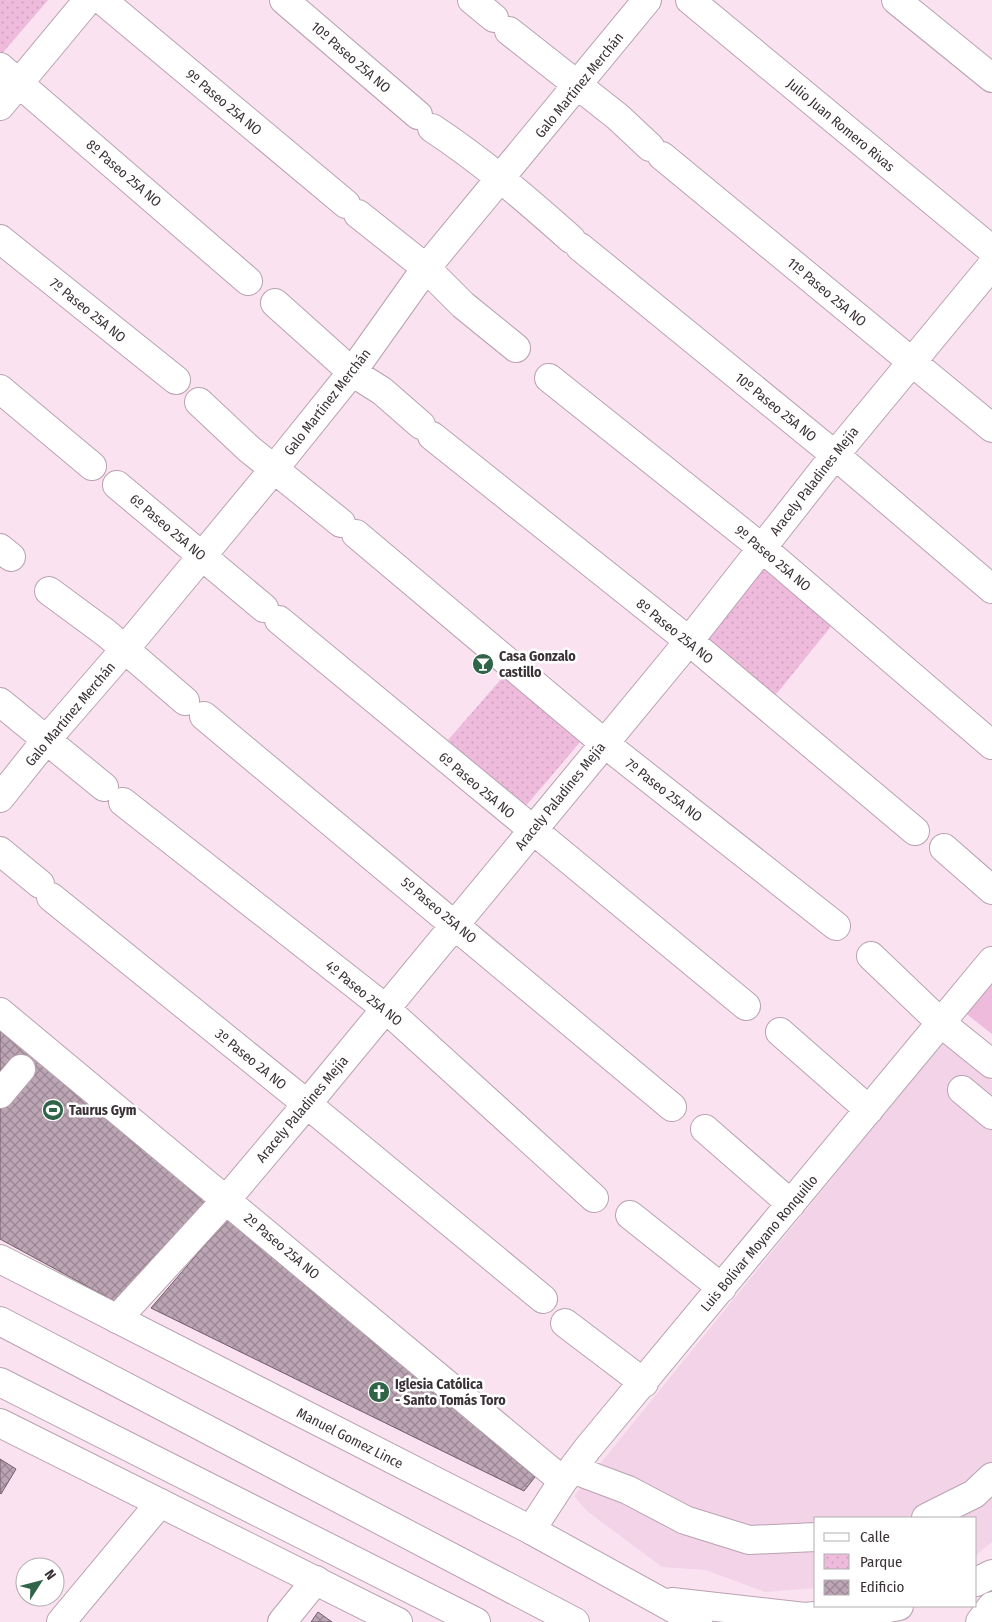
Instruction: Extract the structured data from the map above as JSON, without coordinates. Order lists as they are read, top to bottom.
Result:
{
  "streets": {
    "street": [
      "10º Paseo 25A NO",
      "Galo Martínez Merchán",
      "9º Paseo 25A NO",
      "Julio Juan Romero Rivas",
      "8º Paseo 25A NO",
      "11º Paseo 25A NO",
      "7º Paseo 25A NO",
      "Aracely Paladines Mejía",
      "6º Paseo 25A NO",
      "5º Paseo 25A NO",
      "4º Paseo 25A NO",
      "3º Paseo 2A NO",
      "Luis Bolívar Moyano Ronquillo",
      "2º Paseo 25A NO",
      "Manuel Gomez Lince"
    ]
  },
  "crossings": [
    ["10º Paseo 25A NO", "Galo Martínez Merchán"],
    ["10º Paseo 25A NO", "Aracely Paladines Mejía"],
    ["Galo Martínez Merchán", "9º Paseo 25A NO"],
    ["Galo Martínez Merchán", "8º Paseo 25A NO"],
    ["Galo Martínez Merchán", "11º Paseo 25A NO"],
    ["Galo Martínez Merchán", "7º Paseo 25A NO"],
    ["Galo Martínez Merchán", "6º Paseo 25A NO"],
    ["Galo Martínez Merchán", "5º Paseo 25A NO"],
    ["Galo Martínez Merchán", "4º Paseo 25A NO"],
    ["9º Paseo 25A NO", "Aracely Paladines Mejía"],
    ["8º Paseo 25A NO", "Aracely Paladines Mejía"],
    ["11º Paseo 25A NO", "Aracely Paladines Mejía"],
    ["7º Paseo 25A NO", "Aracely Paladines Mejía"],
    ["Aracely Paladines Mejía", "6º Paseo 25A NO"],
    ["Aracely Paladines Mejía", "5º Paseo 25A NO"],
    ["Aracely Paladines Mejía", "4º Paseo 25A NO"],
    ["Aracely Paladines Mejía", "3º Paseo 2A NO"],
    ["Aracely Paladines Mejía", "2º Paseo 25A NO"],
    ["Aracely Paladines Mejía", "Manuel Gomez Lince"],
    ["Luis Bolívar Moyano Ronquillo", "2º Paseo 25A NO"],
    ["Luis Bolívar Moyano Ronquillo", "Manuel Gomez Lince"]
  ],
  "places": {
    "bar": ["Casa Gonzalo castillo"],
    "sports": ["Taurus Gym"],
    "church": ["Iglesia Católica - Santo Tomás Toro"]
  },
  "legend": ["Calle", "Parque", "Edificio"],
  "north": "top right"
}
